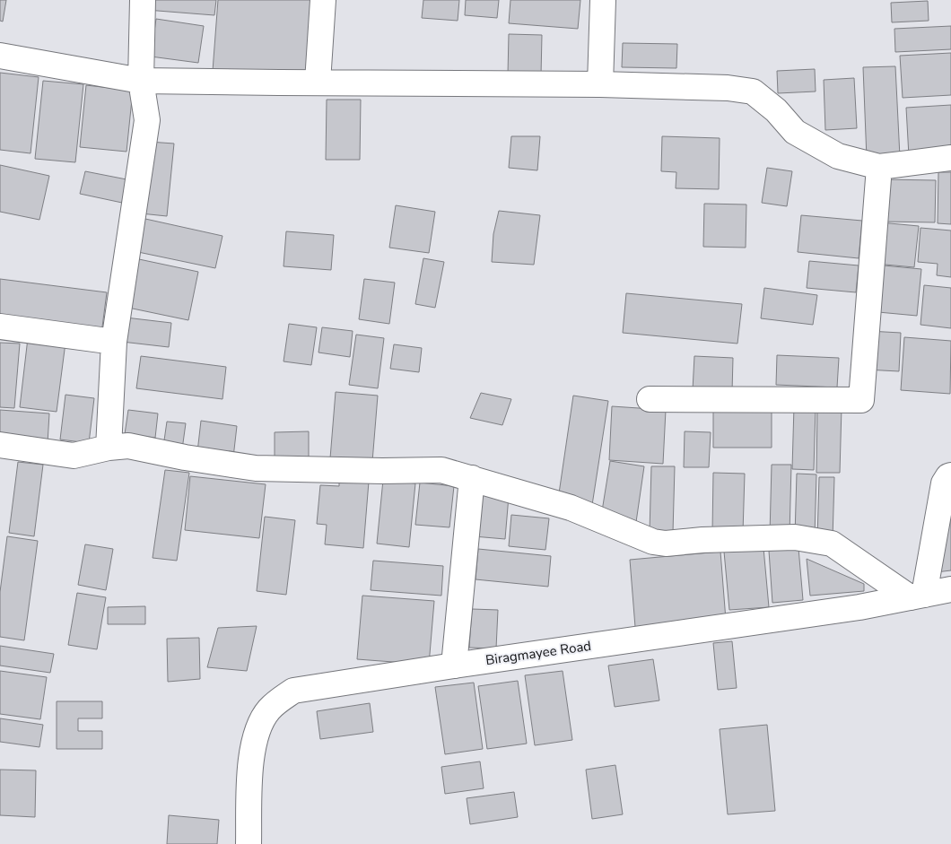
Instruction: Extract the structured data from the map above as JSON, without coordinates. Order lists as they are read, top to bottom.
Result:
{
  "streets": {
    "street": ["Biragmayee Road"]
  }
}
